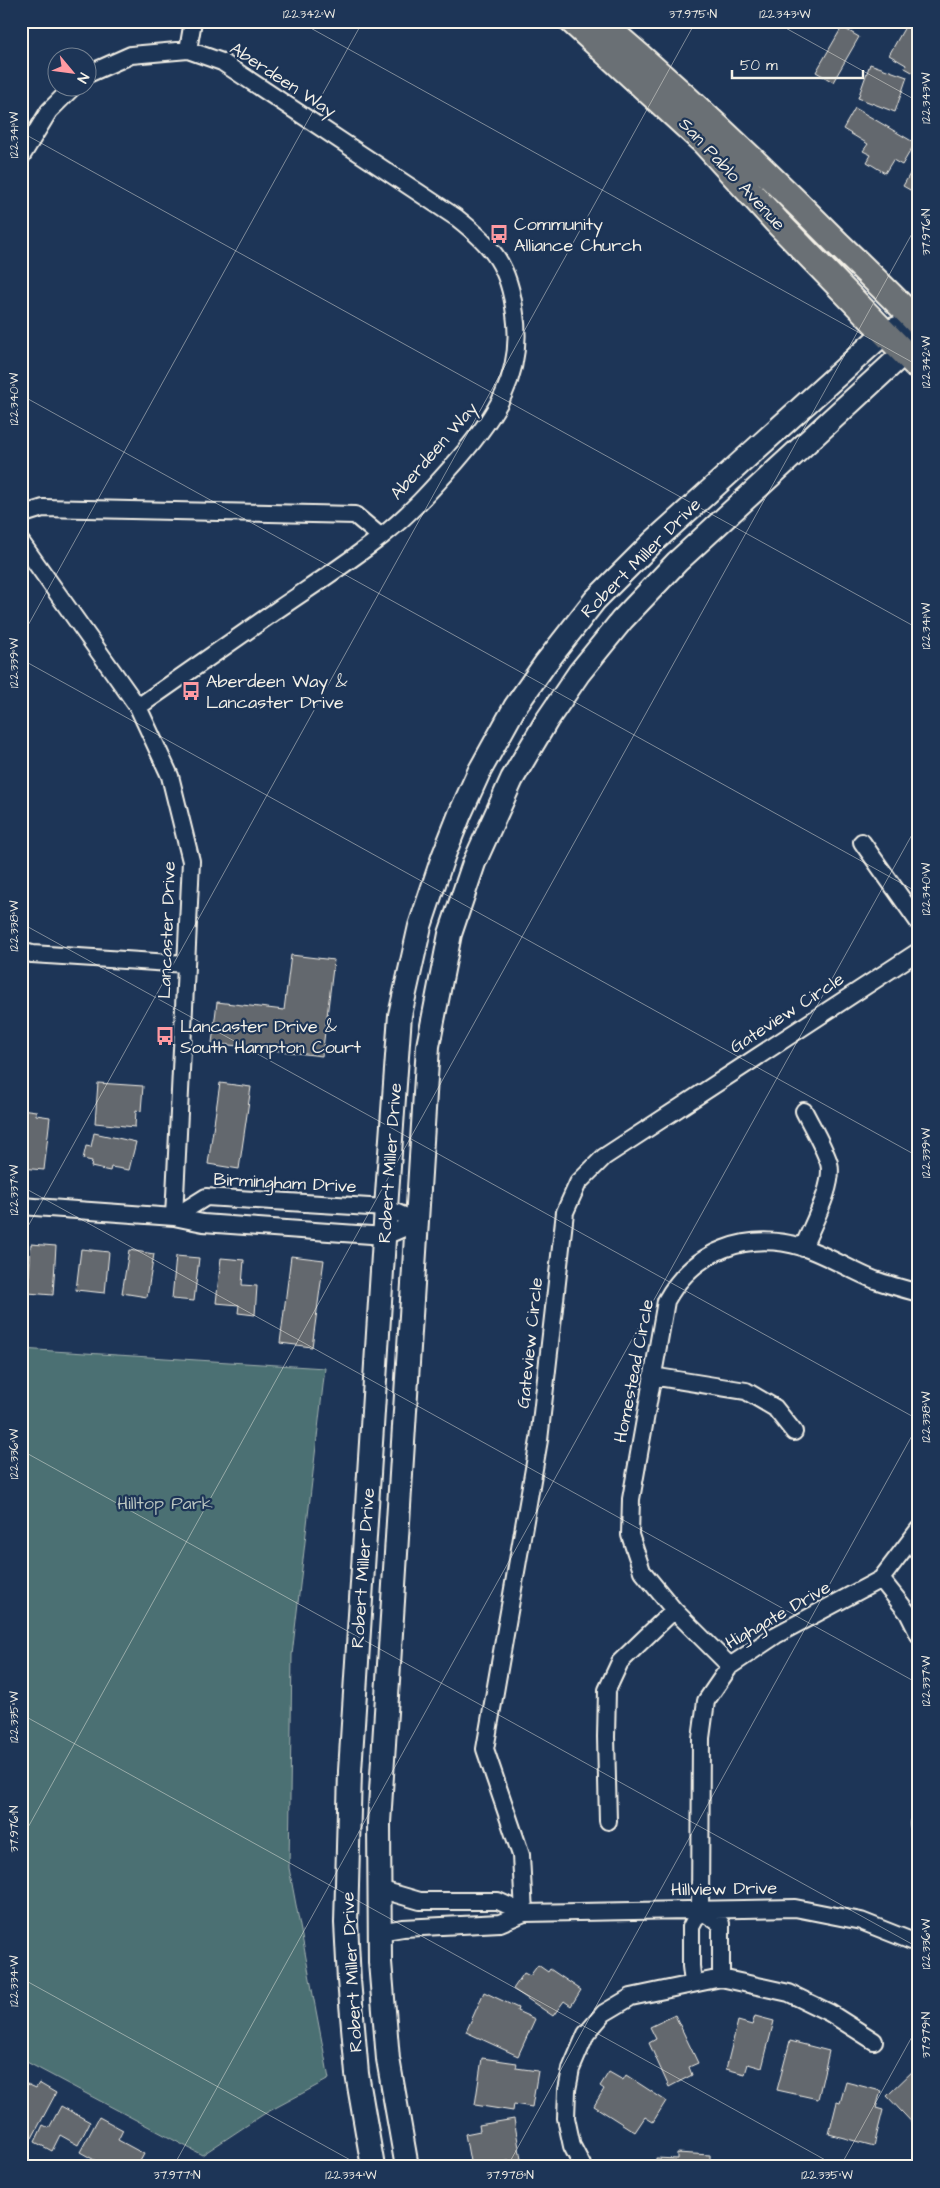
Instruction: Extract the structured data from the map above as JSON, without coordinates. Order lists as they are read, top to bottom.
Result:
{
  "streets": {
    "main road": ["San Pablo Avenue", "Robert Miller Drive"],
    "street": [
      "Aberdeen Way",
      "Lancaster Drive",
      "Gateview Circle",
      "Birmingham Drive",
      "Homestead Circle",
      "Highgate Drive",
      "Hillview Drive"
    ]
  },
  "crossings": [
    ["Aberdeen Way", "Lancaster Drive"],
    ["San Pablo Avenue", "Robert Miller Drive"],
    ["Robert Miller Drive", "Birmingham Drive"],
    ["Lancaster Drive", "Birmingham Drive"],
    ["Gateview Circle", "Hillview Drive"],
    ["Homestead Circle", "Highgate Drive"],
    ["Highgate Drive", "Hillview Drive"]
  ],
  "parks": ["Hilltop Park"],
  "places": {
    "bus stop": ["Community Alliance Church", "Aberdeen Way & Lancaster Drive", "Lancaster Drive & South Hampton Court"]
  },
  "scale_bar": "50 m",
  "north": "bottom right",
  "coordinates": [
    "122.342°W",
    "37.975°N",
    "122.343°W",
    "122.341°W",
    "37.976°N",
    "122.340°W",
    "122.339°W",
    "122.338°W",
    "122.337°W",
    "122.336°W",
    "122.335°W",
    "122.334°W",
    "37.979°N",
    "37.977°N",
    "37.978°N"
  ]
}
